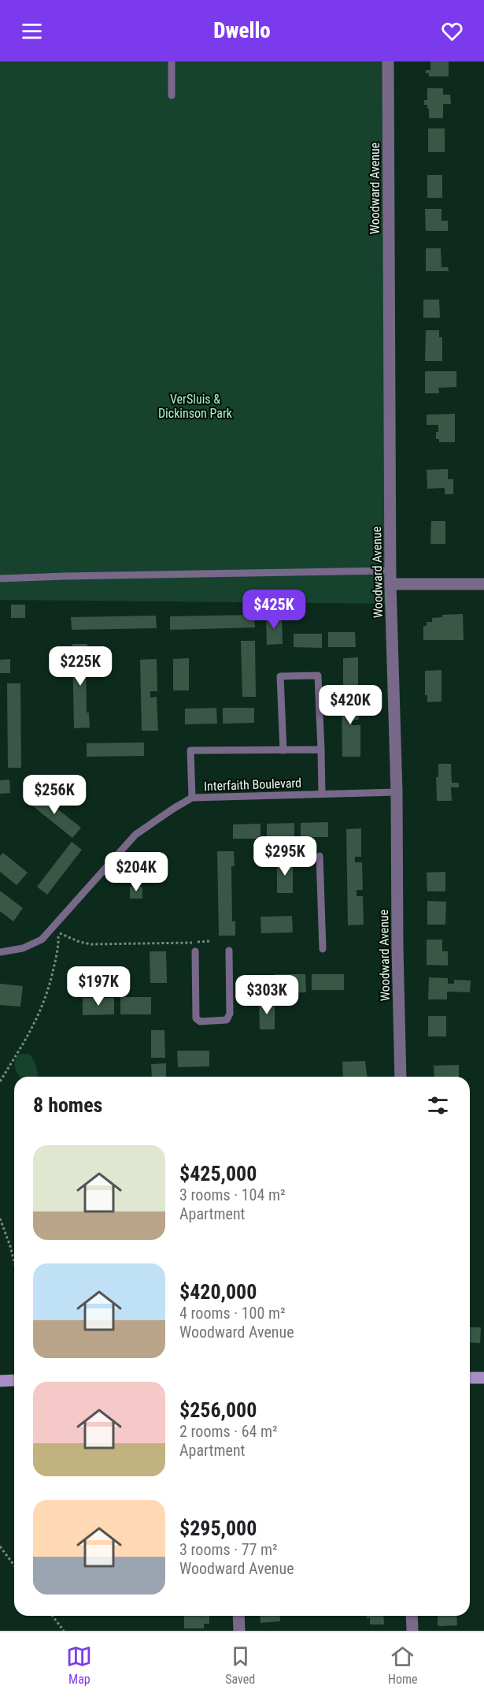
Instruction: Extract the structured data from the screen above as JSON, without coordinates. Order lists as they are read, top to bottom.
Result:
{
  "streets": {
    "street": ["Woodward Avenue"],
    "lane": ["Interfaith Boulevard"]
  },
  "crossings": [
    ["Woodward Avenue", "Interfaith Boulevard"]
  ],
  "parks": ["VerSluis & Dickinson Park"],
  "page": {
    "header": "Dwello",
    "price": [
      "$425K",
      "$225K",
      "$420K",
      "$256K",
      "$295K",
      "$204K",
      "$197K",
      "$303K"
    ],
    "heading": "8 homes",
    "list": [
      {
        "name": "$425,000",
        "note": "3 rooms · 104 m² · Apartment"
      },
      {
        "name": "$420,000",
        "note": "4 rooms · 100 m² · Woodward Avenue"
      },
      {
        "name": "$256,000",
        "note": "2 rooms · 64 m² · Apartment"
      },
      {
        "name": "$295,000",
        "note": "3 rooms · 77 m² · Woodward Avenue"
      }
    ],
    "tabs": ["Map", "Saved", "Home"]
  }
}
